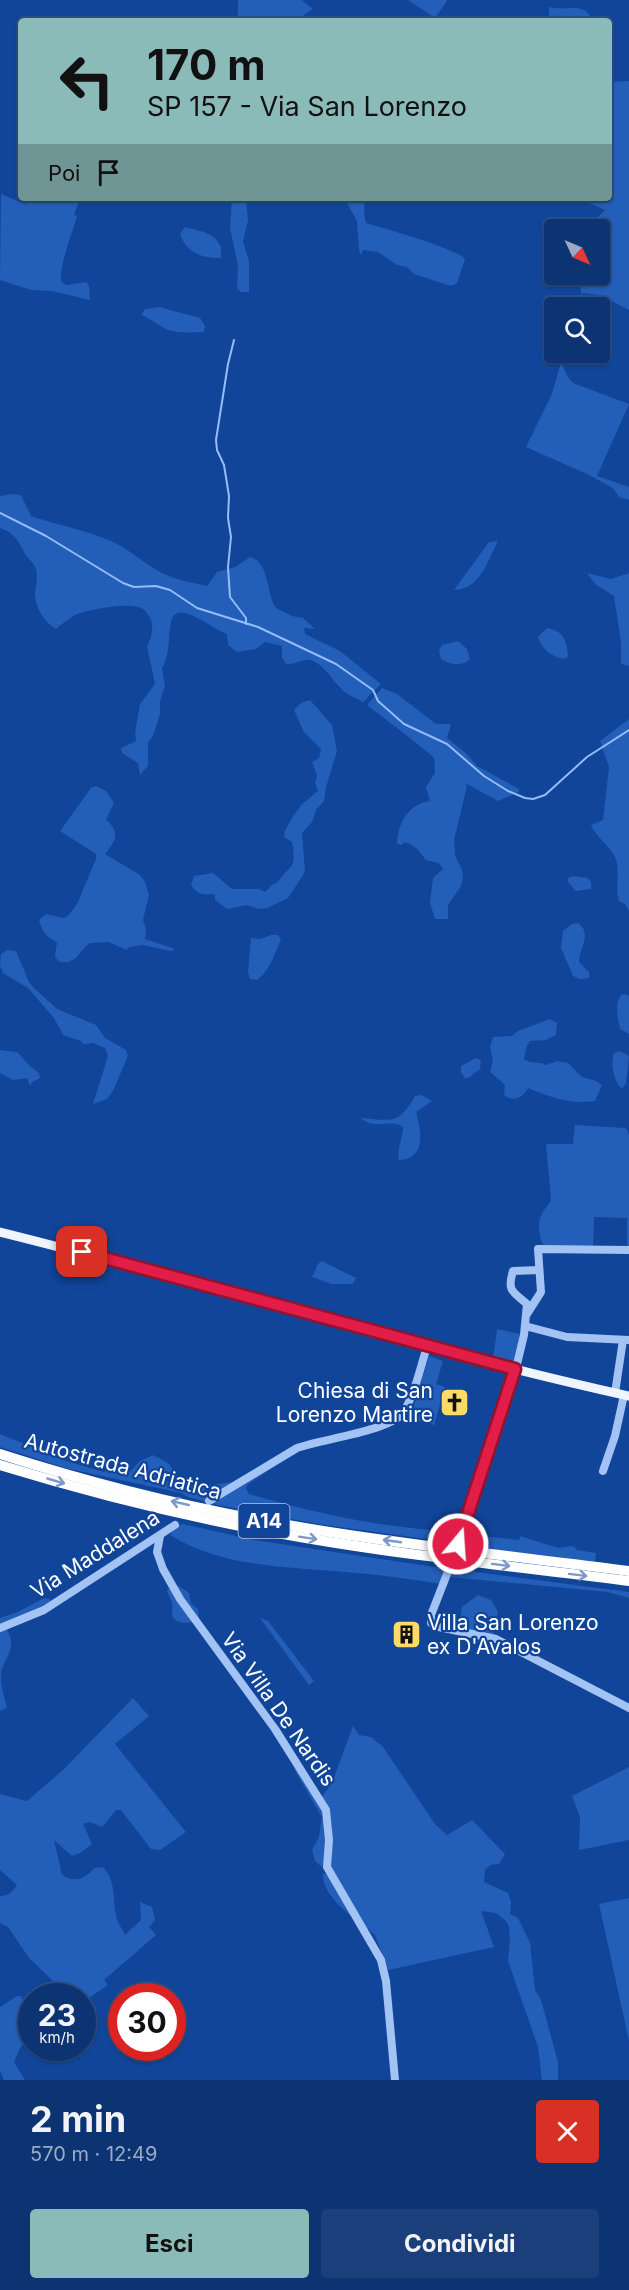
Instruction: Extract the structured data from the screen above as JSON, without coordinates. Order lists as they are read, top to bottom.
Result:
{
  "streets": {
    "highway": ["Autostrada Adriatica", "A14"],
    "street": ["Via Maddalena", "Via Villa De Nardis"]
  },
  "crossings": [
    ["Via Maddalena", "Via Villa De Nardis"]
  ],
  "places": {
    "church": ["Chiesa di San Lorenzo Martire"],
    "building": ["Villa San Lorenzo ex D'Avalos"]
  },
  "north": "bottom right",
  "page": {
    "turn": ["170 m", "SP 157 - Via San Lorenzo"],
    "then": "Poi",
    "speed": "23 km/h",
    "limit": "30",
    "heading": ["2 min", "570 m · 12:49"],
    "buttons": ["Esci", "Condividi"]
  }
}
